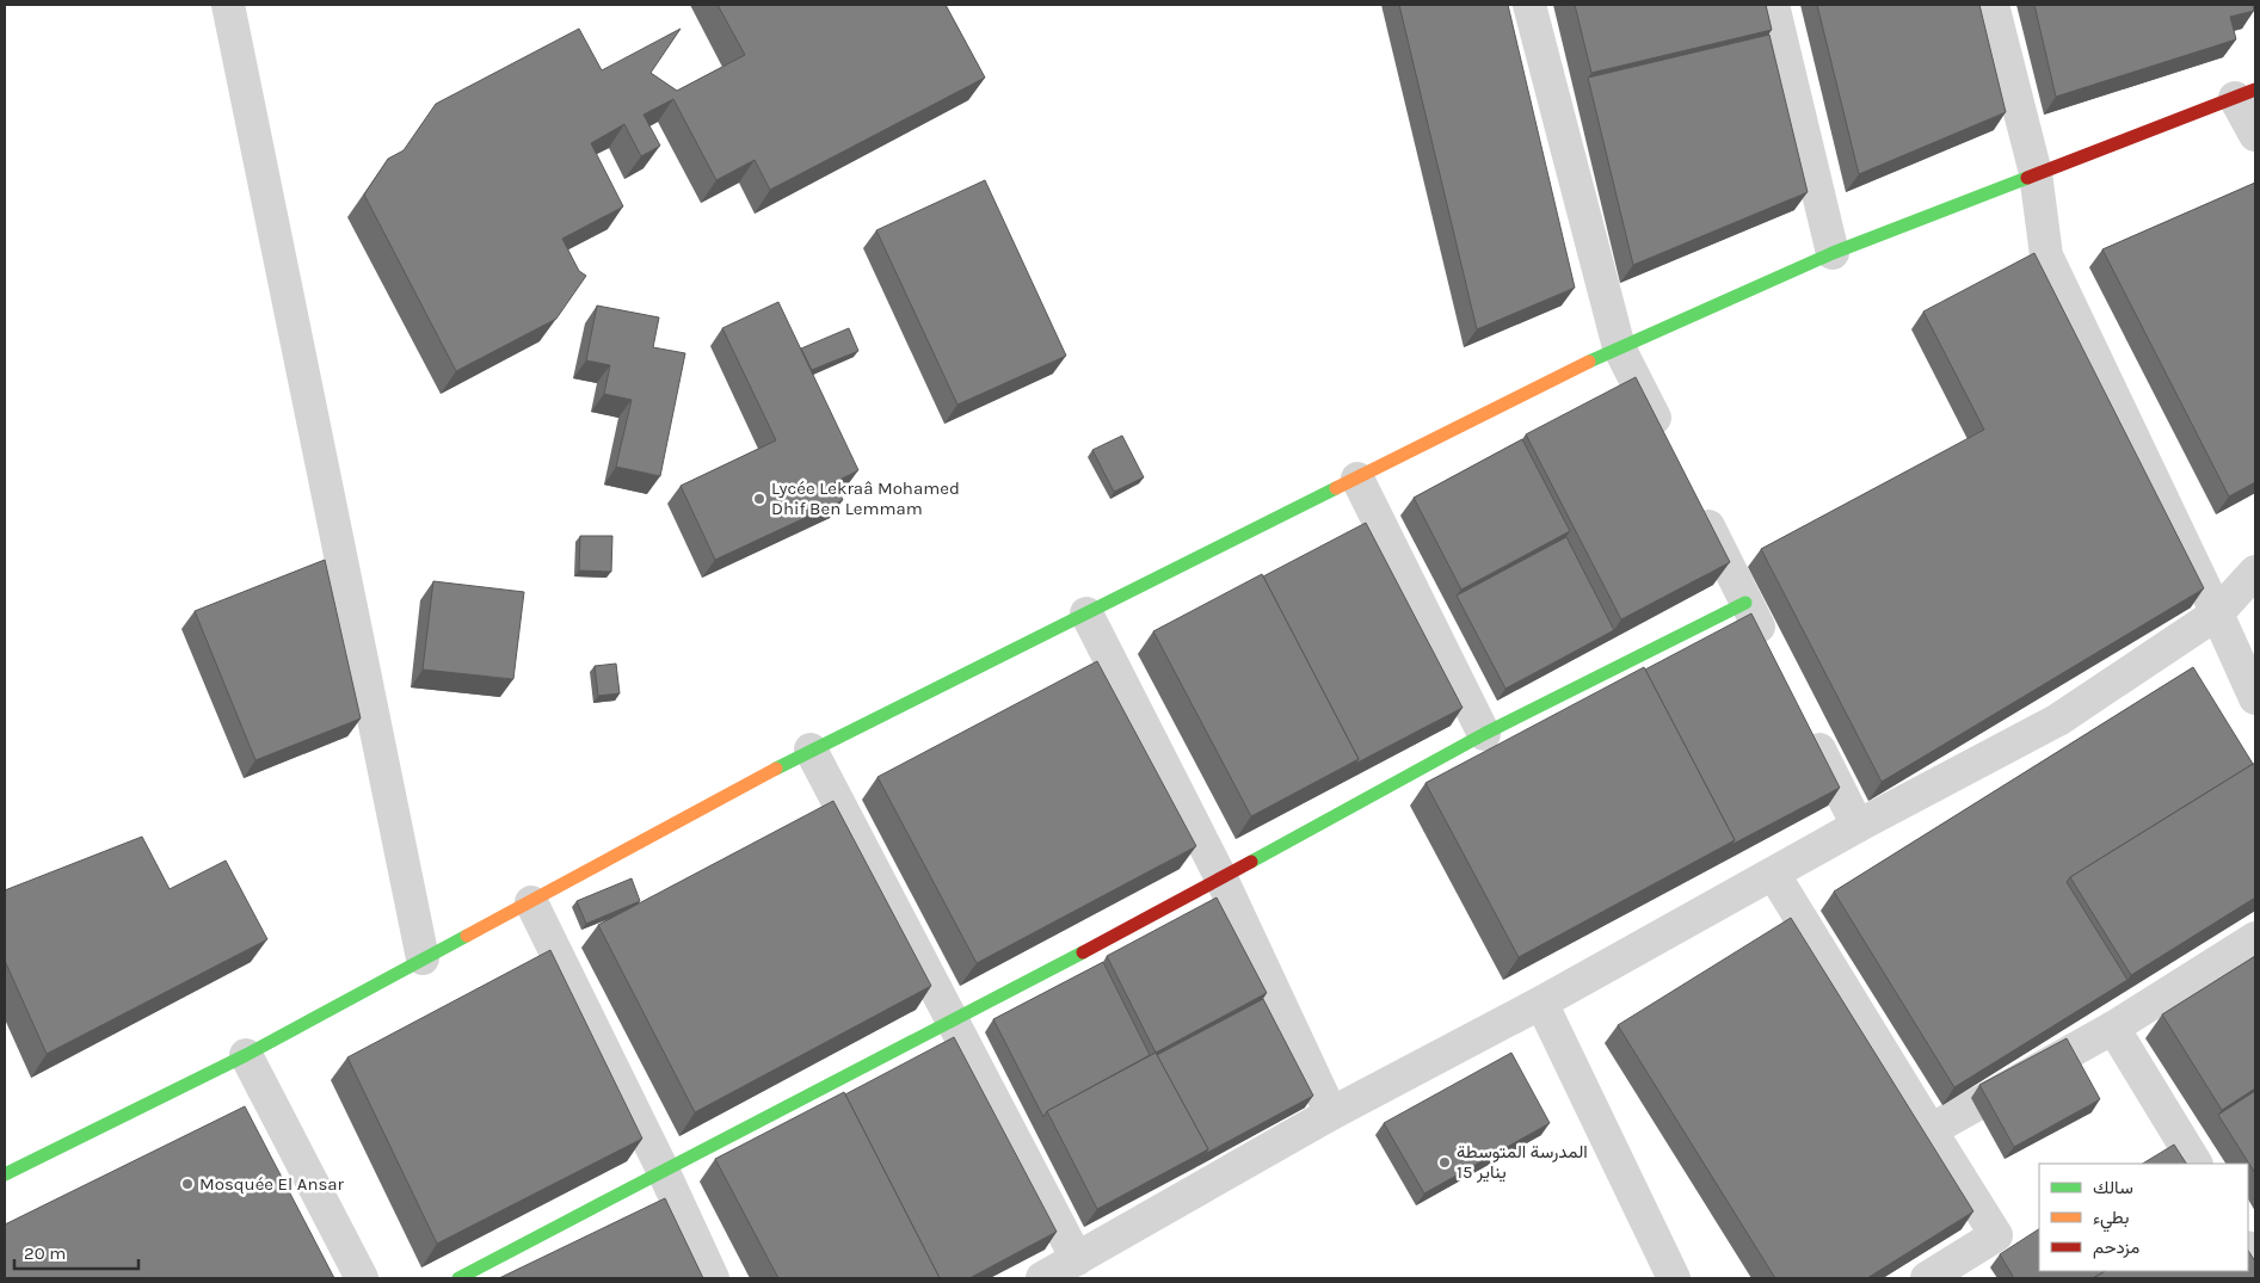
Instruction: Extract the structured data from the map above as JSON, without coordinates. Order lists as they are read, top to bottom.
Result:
{
  "places": ["Lycée Lekraâ Mohamed Dhif Ben Lemmam", "المدرسة المتوسطة 15 يناير", "Mosquée El Ansar"],
  "legend": ["سالك", "بطيء", "مزدحم"],
  "scale_bar": "20 m"
}
